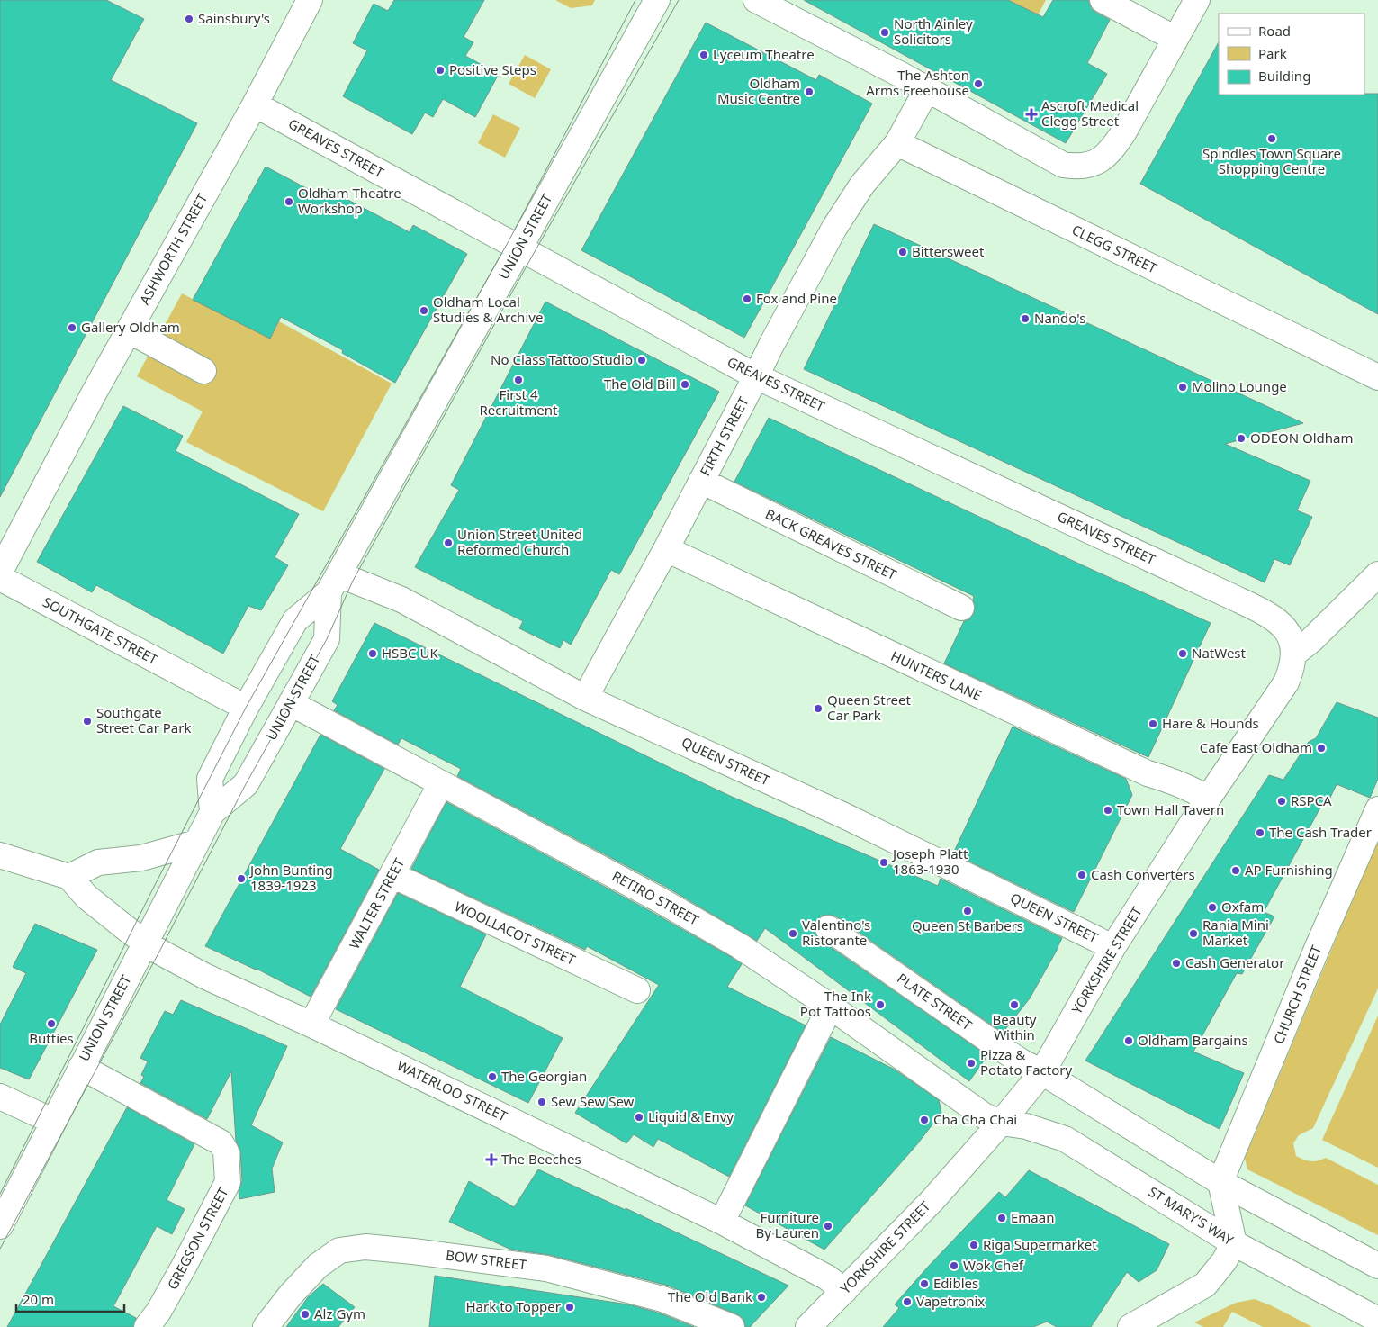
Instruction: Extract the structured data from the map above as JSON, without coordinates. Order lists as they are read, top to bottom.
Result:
{
  "streets": {
    "street": [
      "GREAVES STREET",
      "UNION STREET",
      "ASHWORTH STREET",
      "CLEGG STREET",
      "FIRTH STREET",
      "BACK GREAVES STREET",
      "SOUTHGATE STREET",
      "HUNTERS LANE",
      "QUEEN STREET",
      "RETIRO STREET",
      "WALTER STREET",
      "WOOLLACOT STREET",
      "YORKSHIRE STREET",
      "CHURCH STREET",
      "PLATE STREET",
      "WATERLOO STREET",
      "ST MARY'S WAY",
      "GREGSON STREET",
      "BOW STREET"
    ]
  },
  "crossings": [
    ["GREAVES STREET", "UNION STREET"],
    ["GREAVES STREET", "ASHWORTH STREET"],
    ["GREAVES STREET", "FIRTH STREET"],
    ["GREAVES STREET", "YORKSHIRE STREET"],
    ["UNION STREET", "QUEEN STREET"],
    ["UNION STREET", "RETIRO STREET"],
    ["UNION STREET", "WATERLOO STREET"],
    ["UNION STREET", "GREGSON STREET"],
    ["CLEGG STREET", "FIRTH STREET"],
    ["FIRTH STREET", "BACK GREAVES STREET"],
    ["FIRTH STREET", "HUNTERS LANE"],
    ["FIRTH STREET", "QUEEN STREET"],
    ["HUNTERS LANE", "YORKSHIRE STREET"],
    ["QUEEN STREET", "YORKSHIRE STREET"],
    ["RETIRO STREET", "WALTER STREET"],
    ["RETIRO STREET", "YORKSHIRE STREET"],
    ["RETIRO STREET", "ST MARY'S WAY"],
    ["WALTER STREET", "WOOLLACOT STREET"],
    ["WALTER STREET", "WATERLOO STREET"],
    ["YORKSHIRE STREET", "PLATE STREET"],
    ["YORKSHIRE STREET", "WATERLOO STREET"],
    ["YORKSHIRE STREET", "ST MARY'S WAY"]
  ],
  "places": {
    "other": [
      "Sainsbury's",
      "North Ainley Solicitors",
      "Lyceum Theatre",
      "Positive Steps",
      "The Ashton Arms Freehouse",
      "Oldham Music Centre",
      "Spindles Town Square Shopping Centre",
      "Oldham Theatre Workshop",
      "Bittersweet",
      "Fox and Pine",
      "Oldham Local Studies & Archive",
      "Nando's",
      "Gallery Oldham",
      "No Class Tattoo Studio",
      "First 4 Recruitment",
      "The Old Bill",
      "Molino Lounge",
      "ODEON Oldham",
      "Union Street United Reformed Church",
      "HSBC UK",
      "NatWest",
      "Queen Street Car Park",
      "Southgate Street Car Park",
      "Hare & Hounds",
      "Cafe East Oldham",
      "RSPCA",
      "Town Hall Tavern",
      "The Cash Trader",
      "Joseph Platt 1863-1930",
      "AP Furnishing",
      "Cash Converters",
      "John Bunting 1839-1923",
      "Oxfam",
      "Queen St Barbers",
      "Valentino's Ristorante",
      "Rania Mini Market",
      "Cash Generator",
      "The Ink Pot Tattoos",
      "Beauty Within",
      "Butties",
      "Oldham Bargains",
      "Pizza & Potato Factory",
      "The Georgian",
      "Sew Sew Sew",
      "Liquid & Envy",
      "Cha Cha Chai",
      "Emaan",
      "Furniture By Lauren",
      "Riga Supermarket",
      "Wok Chef",
      "Edibles",
      "The Old Bank",
      "Vapetronix",
      "Hark to Topper",
      "Alz Gym"
    ],
    "health": ["Ascroft Medical Clegg Street", "The Beeches"]
  },
  "legend": ["Road", "Park", "Building"],
  "scale_bar": "20 m"
}
